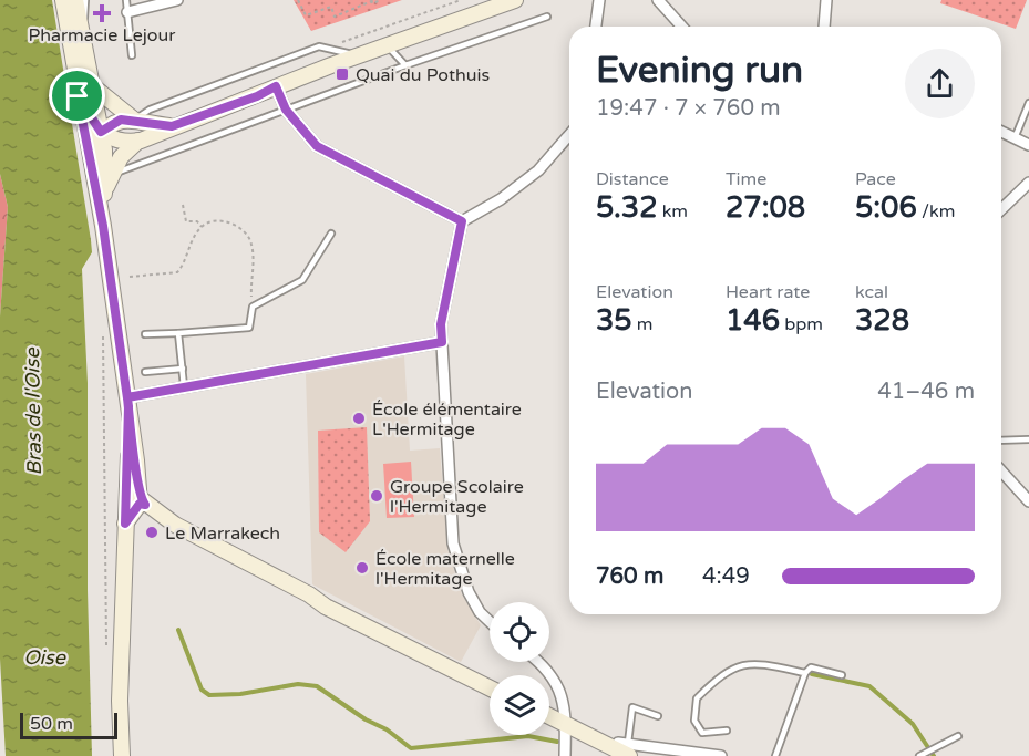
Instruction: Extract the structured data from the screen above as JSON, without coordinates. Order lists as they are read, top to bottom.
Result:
{
  "water": ["Bras de l'Oise", "Oise"],
  "places": {
    "health": ["Pharmacie Lejour"],
    "transit": ["Quai du Pothuis"],
    "other": [
      "École élémentaire L'Hermitage",
      "Groupe Scolaire l'Hermitage",
      "Le Marrakech",
      "École maternelle l'Hermitage"
    ]
  },
  "scale_bar": "50 m",
  "page": {
    "heading": ["Evening run", "19:47 · 7 × 760 m"],
    "stats": [
      ["Distance", "5.32 km"],
      ["Time", "27:08"],
      ["Pace", "5:06 /km"],
      ["Elevation", "35 m"],
      ["Heart rate", "146 bpm"],
      ["kcal", "328"]
    ],
    "chart": ["Elevation", "41–46 m"],
    "list": [
      {
        "name": "760 m",
        "note": "4:49"
      }
    ],
    "scale": "50 m"
  }
}
